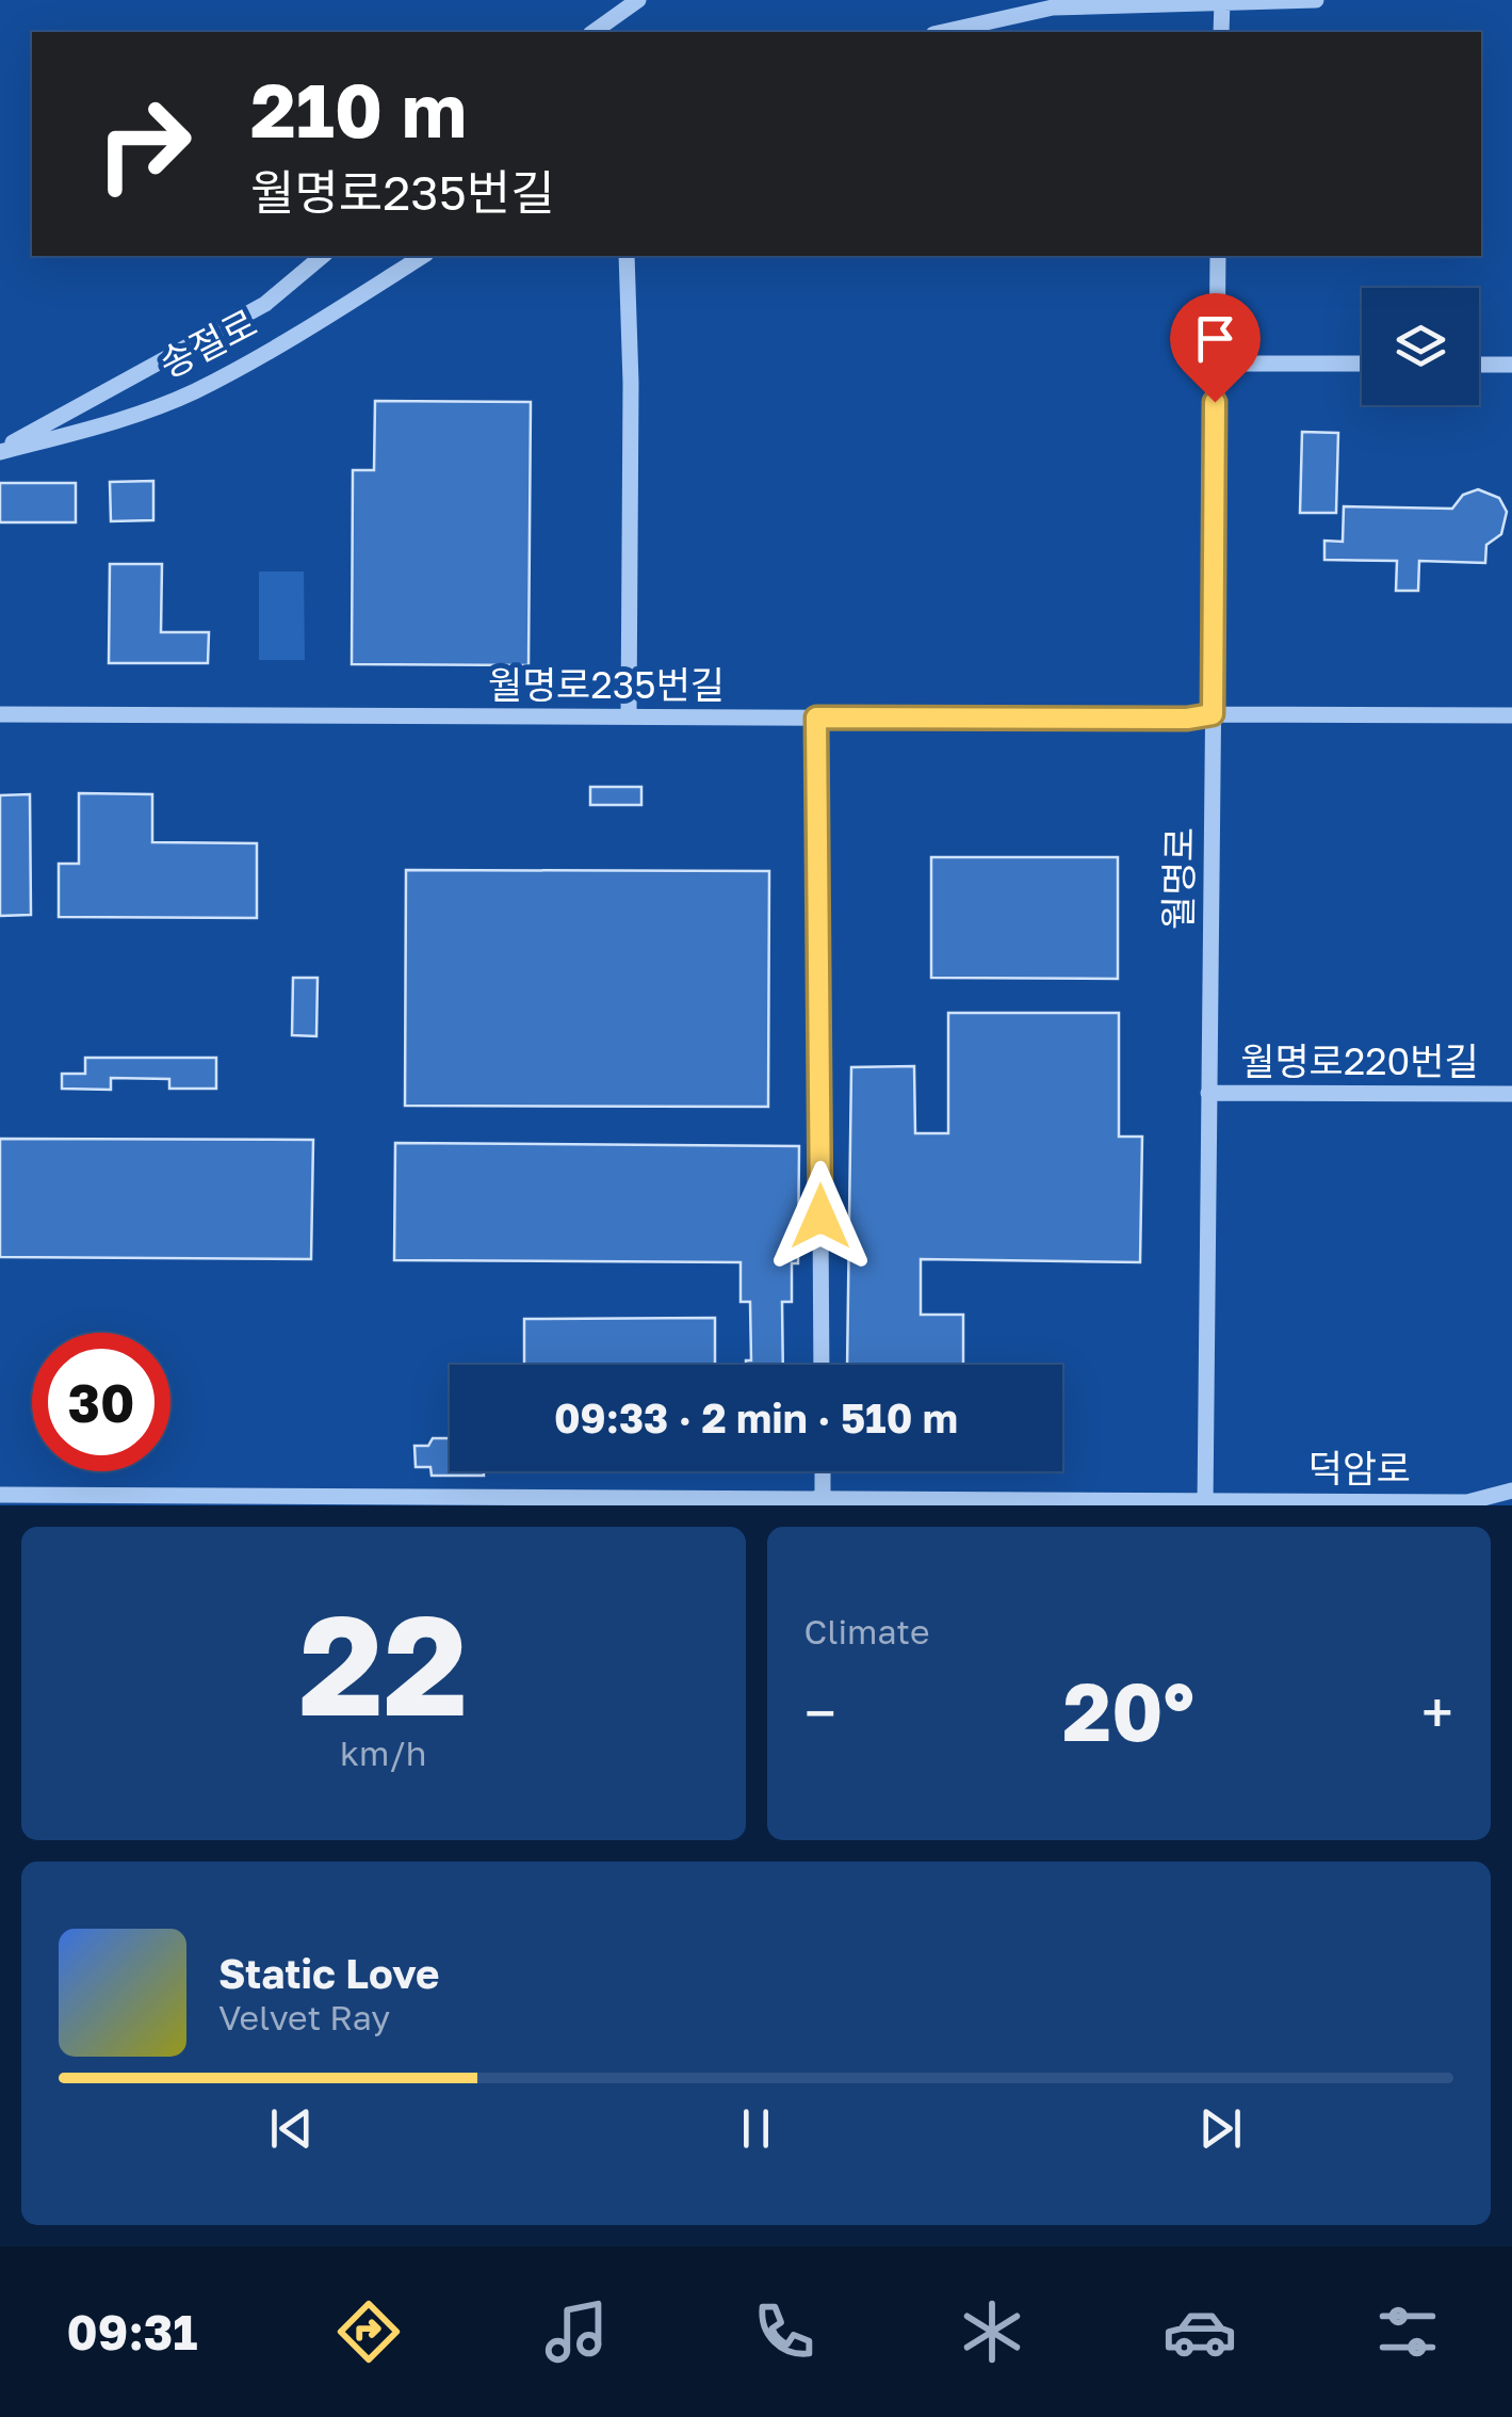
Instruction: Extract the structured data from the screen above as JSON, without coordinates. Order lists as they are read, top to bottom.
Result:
{
  "streets": {
    "street": [
      "송절로",
      "월명로235번길",
      "월명로",
      "월명로220번길",
      "덕암로"
    ]
  },
  "crossings": [
    ["월명로235번길", "월명로"],
    ["월명로", "월명로220번길"],
    ["월명로", "덕암로"]
  ],
  "page": {
    "turn": ["210 m", "월명로235번길"],
    "limit": "30",
    "trip": "09:33 · 2 min · 510 m",
    "tile": [
      ["22", "km/h"],
      "Climate"
    ],
    "heat": ["−", "20°", "+"],
    "song": ["Static Love", "Velvet Ray"],
    "tabs": "09:31"
  }
}
